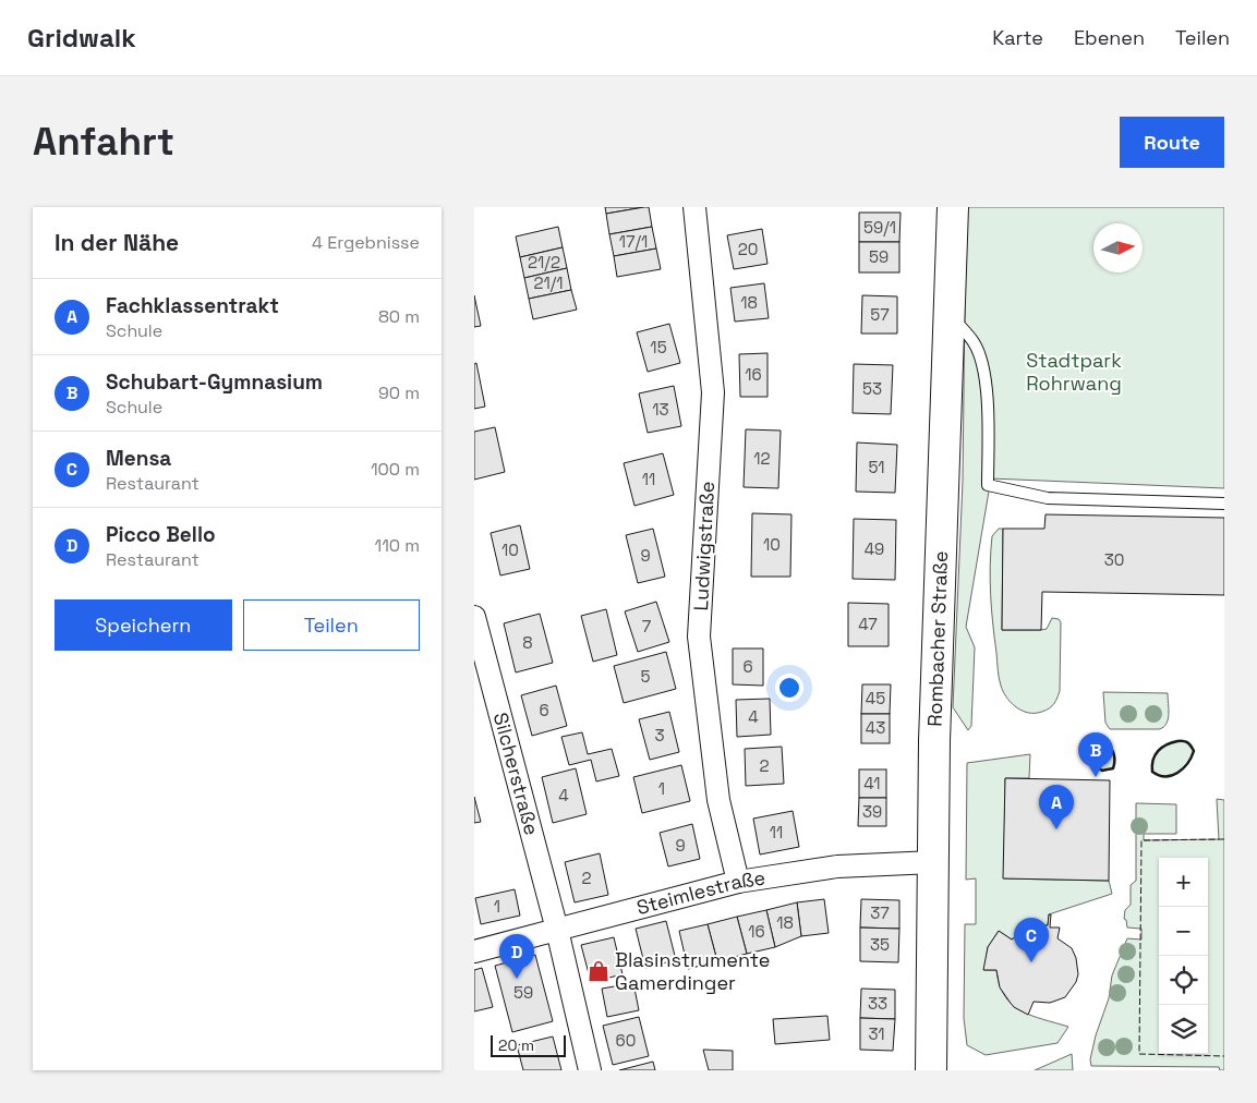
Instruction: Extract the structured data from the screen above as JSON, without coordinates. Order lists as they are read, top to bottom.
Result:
{
  "streets": {
    "main road": ["Rombacher Straße"],
    "street": ["Ludwigstraße", "Silcherstraße", "Steimlestraße"]
  },
  "crossings": [
    ["Ludwigstraße", "Steimlestraße"],
    ["Rombacher Straße", "Steimlestraße"],
    ["Silcherstraße", "Steimlestraße"]
  ],
  "parks": ["Stadtpark Rohrwang"],
  "places": {
    "shop": ["Blasinstrumente Gamerdinger"]
  },
  "house_numbers": [
    "59/1",
    "17/1",
    "20",
    "59",
    "21/2",
    "21/1",
    "18",
    "57",
    "15",
    "16",
    "53",
    "13",
    "12",
    "51",
    "11",
    "10",
    "49",
    "10",
    "9",
    "30",
    "47",
    "7",
    "8",
    "6",
    "5",
    "45",
    "6",
    "4",
    "43",
    "3",
    "2",
    "41",
    "1",
    "4",
    "39",
    "11",
    "9",
    "2",
    "1",
    "37",
    "18",
    "16",
    "35",
    "59",
    "33",
    "31",
    "60"
  ],
  "scale_bar": "20 m",
  "north": "right",
  "page": {
    "header": "Gridwalk",
    "nav": ["Karte", "Ebenen", "Teilen"],
    "buttons": [
      "Route",
      ["Speichern", "Teilen"]
    ],
    "title": "Anfahrt",
    "heading": ["In der Nähe", "4 Ergebnisse"],
    "list": [
      {
        "mark": "A",
        "name": "Fachklassentrakt",
        "note": "Schule",
        "value": "80 m"
      },
      {
        "mark": "B",
        "name": "Schubart-Gymnasium",
        "note": "Schule",
        "value": "90 m"
      },
      {
        "mark": "C",
        "name": "Mensa",
        "note": "Restaurant",
        "value": "100 m"
      },
      {
        "mark": "D",
        "name": "Picco Bello",
        "note": "Restaurant",
        "value": "110 m"
      }
    ],
    "pins": [
      "B",
      "A",
      "C",
      "D"
    ],
    "map_buttons": ["+", "−"],
    "scale": "20 m"
  }
}
